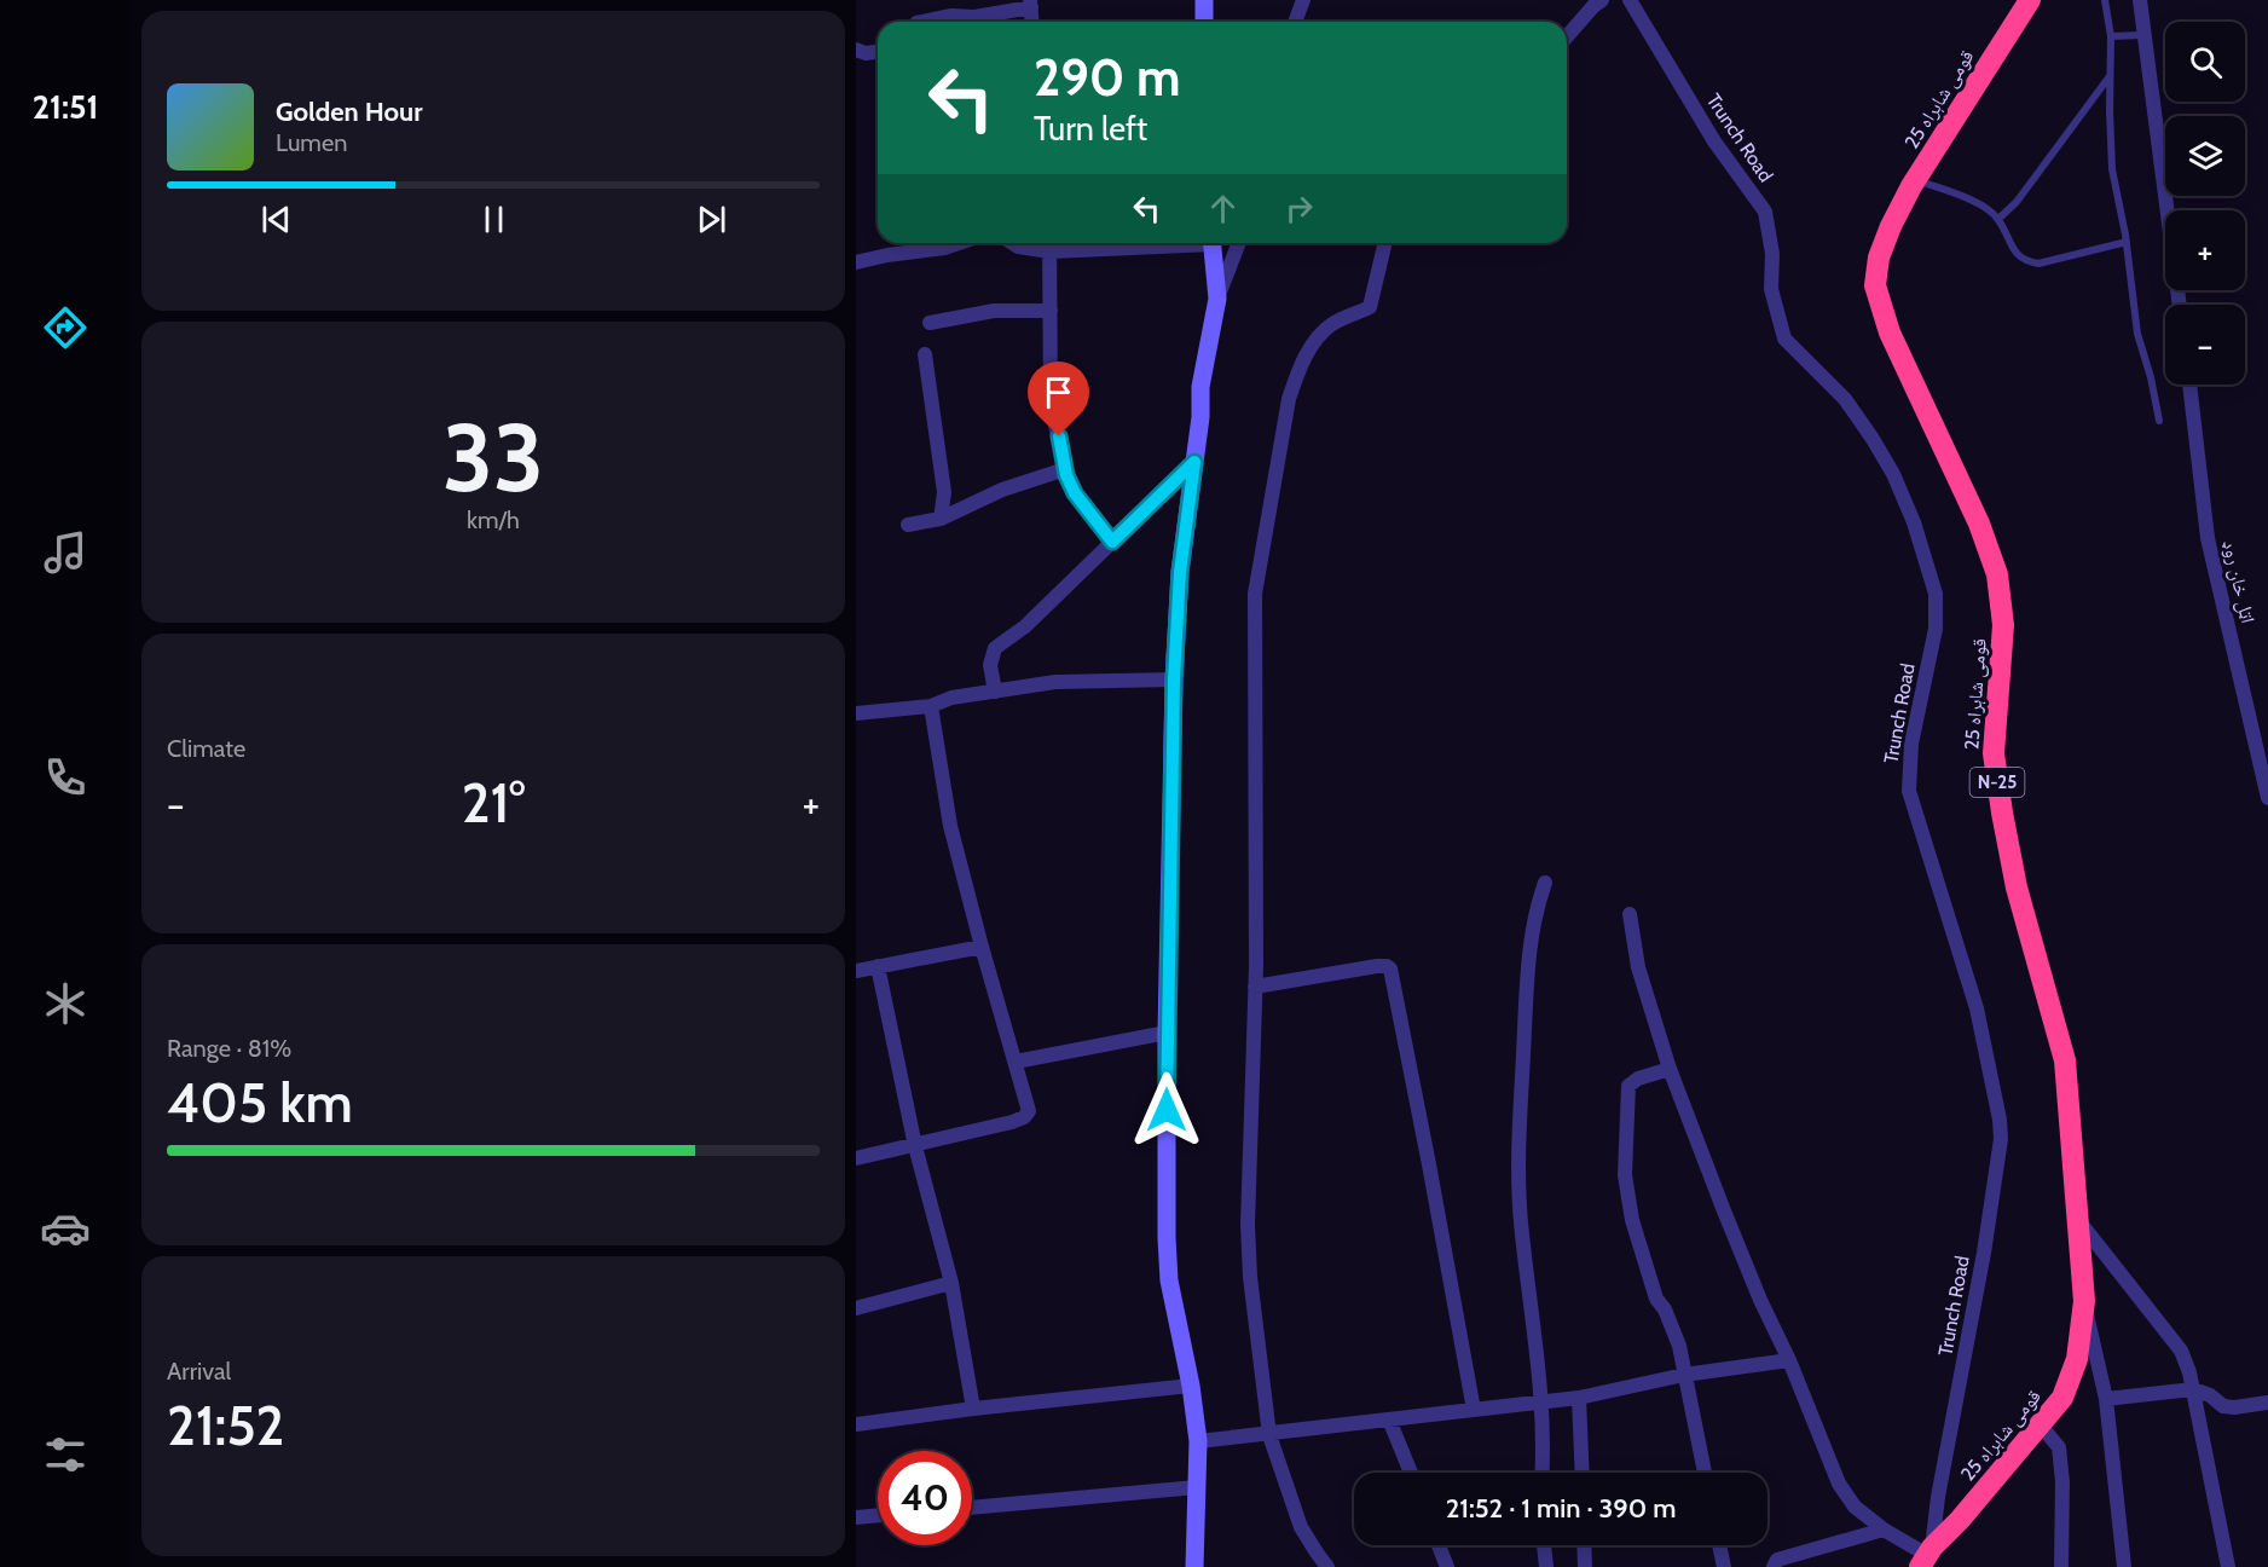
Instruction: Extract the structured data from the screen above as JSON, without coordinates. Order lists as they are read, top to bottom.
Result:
{
  "streets": {
    "highway": ["قومی شاہراہ 25", "N-25"],
    "street": ["Trunch Road", "اټل خان روډ"]
  },
  "crossings": [
    ["قومی شاہراہ 25", "Trunch Road"]
  ],
  "page": {
    "tabs": "21:51",
    "map_buttons": ["+", "−"],
    "turn": ["290 m", "Turn left"],
    "song": ["Golden Hour", "Lumen"],
    "tile": [
      ["33", "km/h"],
      "Climate",
      ["Range · 81%", "405 km"],
      ["Arrival", "21:52"]
    ],
    "heat": ["−", "21°", "+"],
    "limit": "40",
    "trip": "21:52 · 1 min · 390 m"
  }
}
